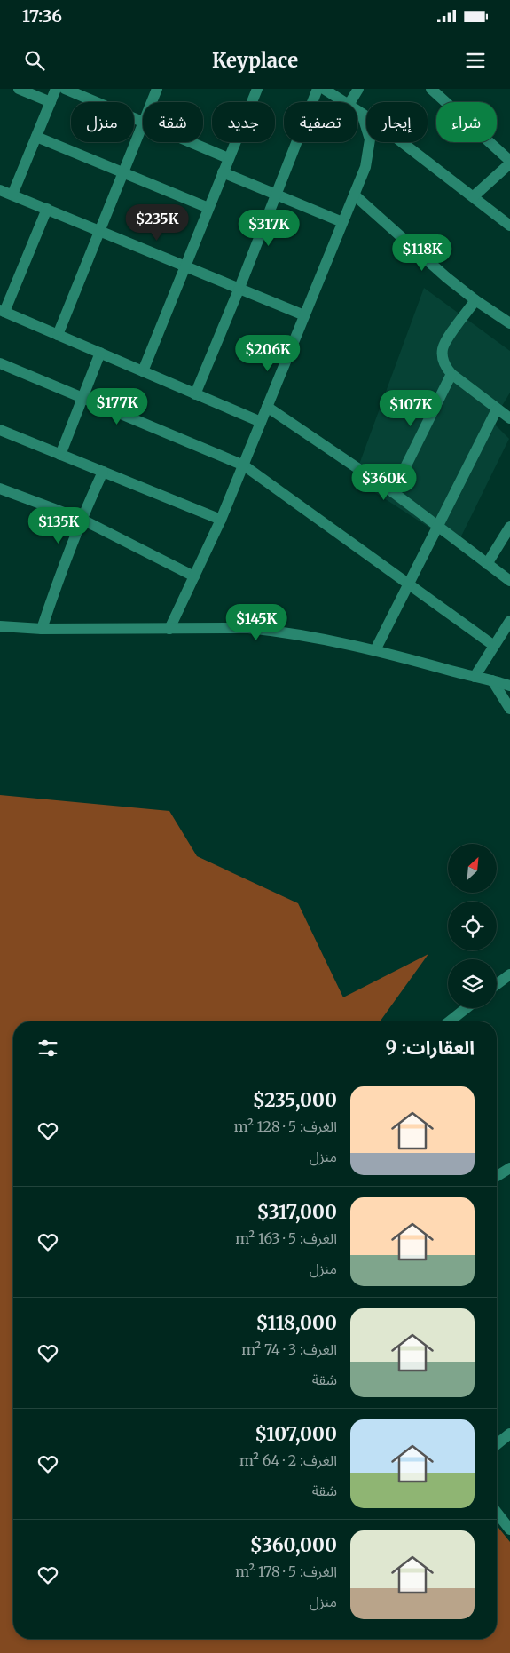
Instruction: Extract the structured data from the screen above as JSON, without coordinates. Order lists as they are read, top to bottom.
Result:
{
  "north": "top right",
  "page": {
    "status": "17:36",
    "header": "Keyplace",
    "chip": [
      "شراء",
      "إيجار",
      "تصفية",
      "جديد",
      "شقة",
      "منزل"
    ],
    "price": [
      "$235K",
      "$317K",
      "$118K",
      "$206K",
      "$177K",
      "$107K",
      "$360K",
      "$135K",
      "$145K"
    ],
    "heading": "العقارات: 9",
    "list": [
      {
        "name": "$235,000",
        "note": "الغرف: 5 · 128 m² · منزل"
      },
      {
        "name": "$317,000",
        "note": "الغرف: 5 · 163 m² · منزل"
      },
      {
        "name": "$118,000",
        "note": "الغرف: 3 · 74 m² · شقة"
      },
      {
        "name": "$107,000",
        "note": "الغرف: 2 · 64 m² · شقة"
      },
      {
        "name": "$360,000",
        "note": "الغرف: 5 · 178 m² · منزل"
      }
    ]
  }
}
